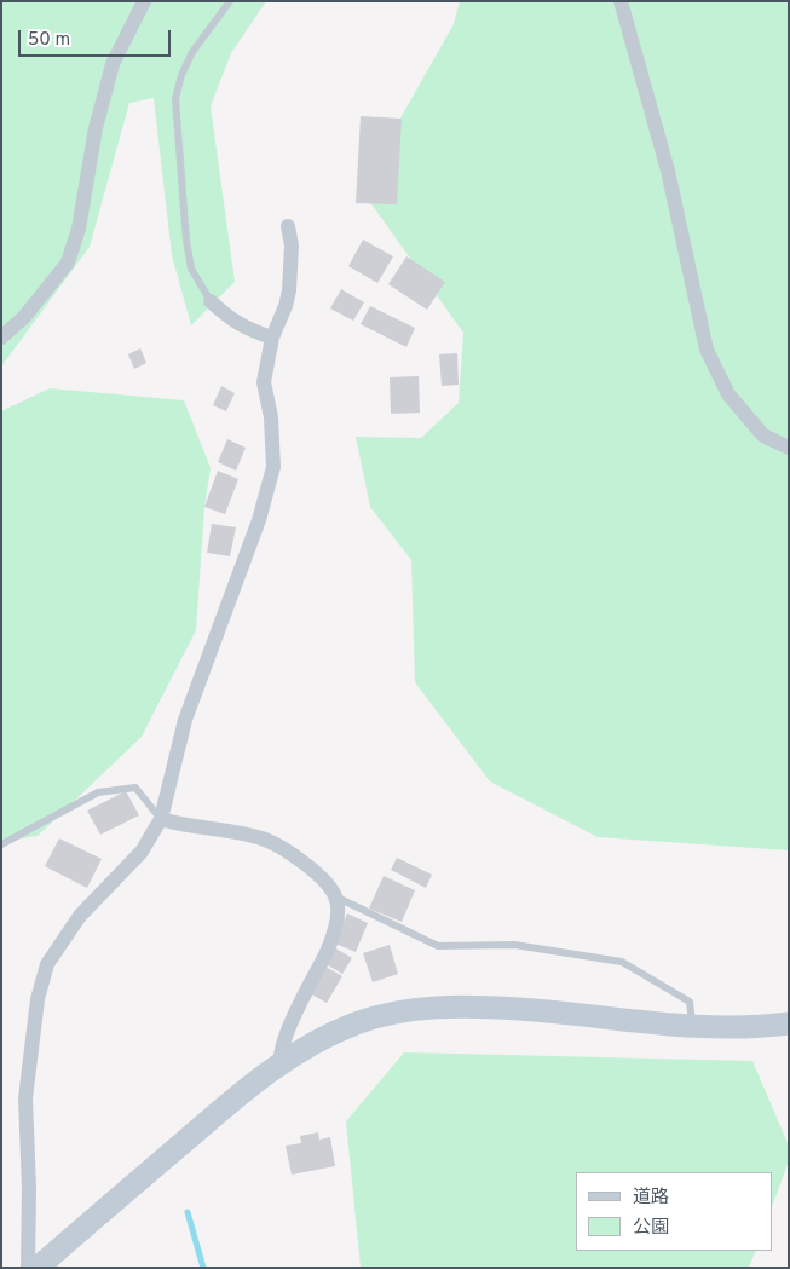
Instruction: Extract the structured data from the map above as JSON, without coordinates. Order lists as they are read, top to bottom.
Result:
{
  "legend": ["道路", "公園"],
  "scale_bar": "50 m"
}
